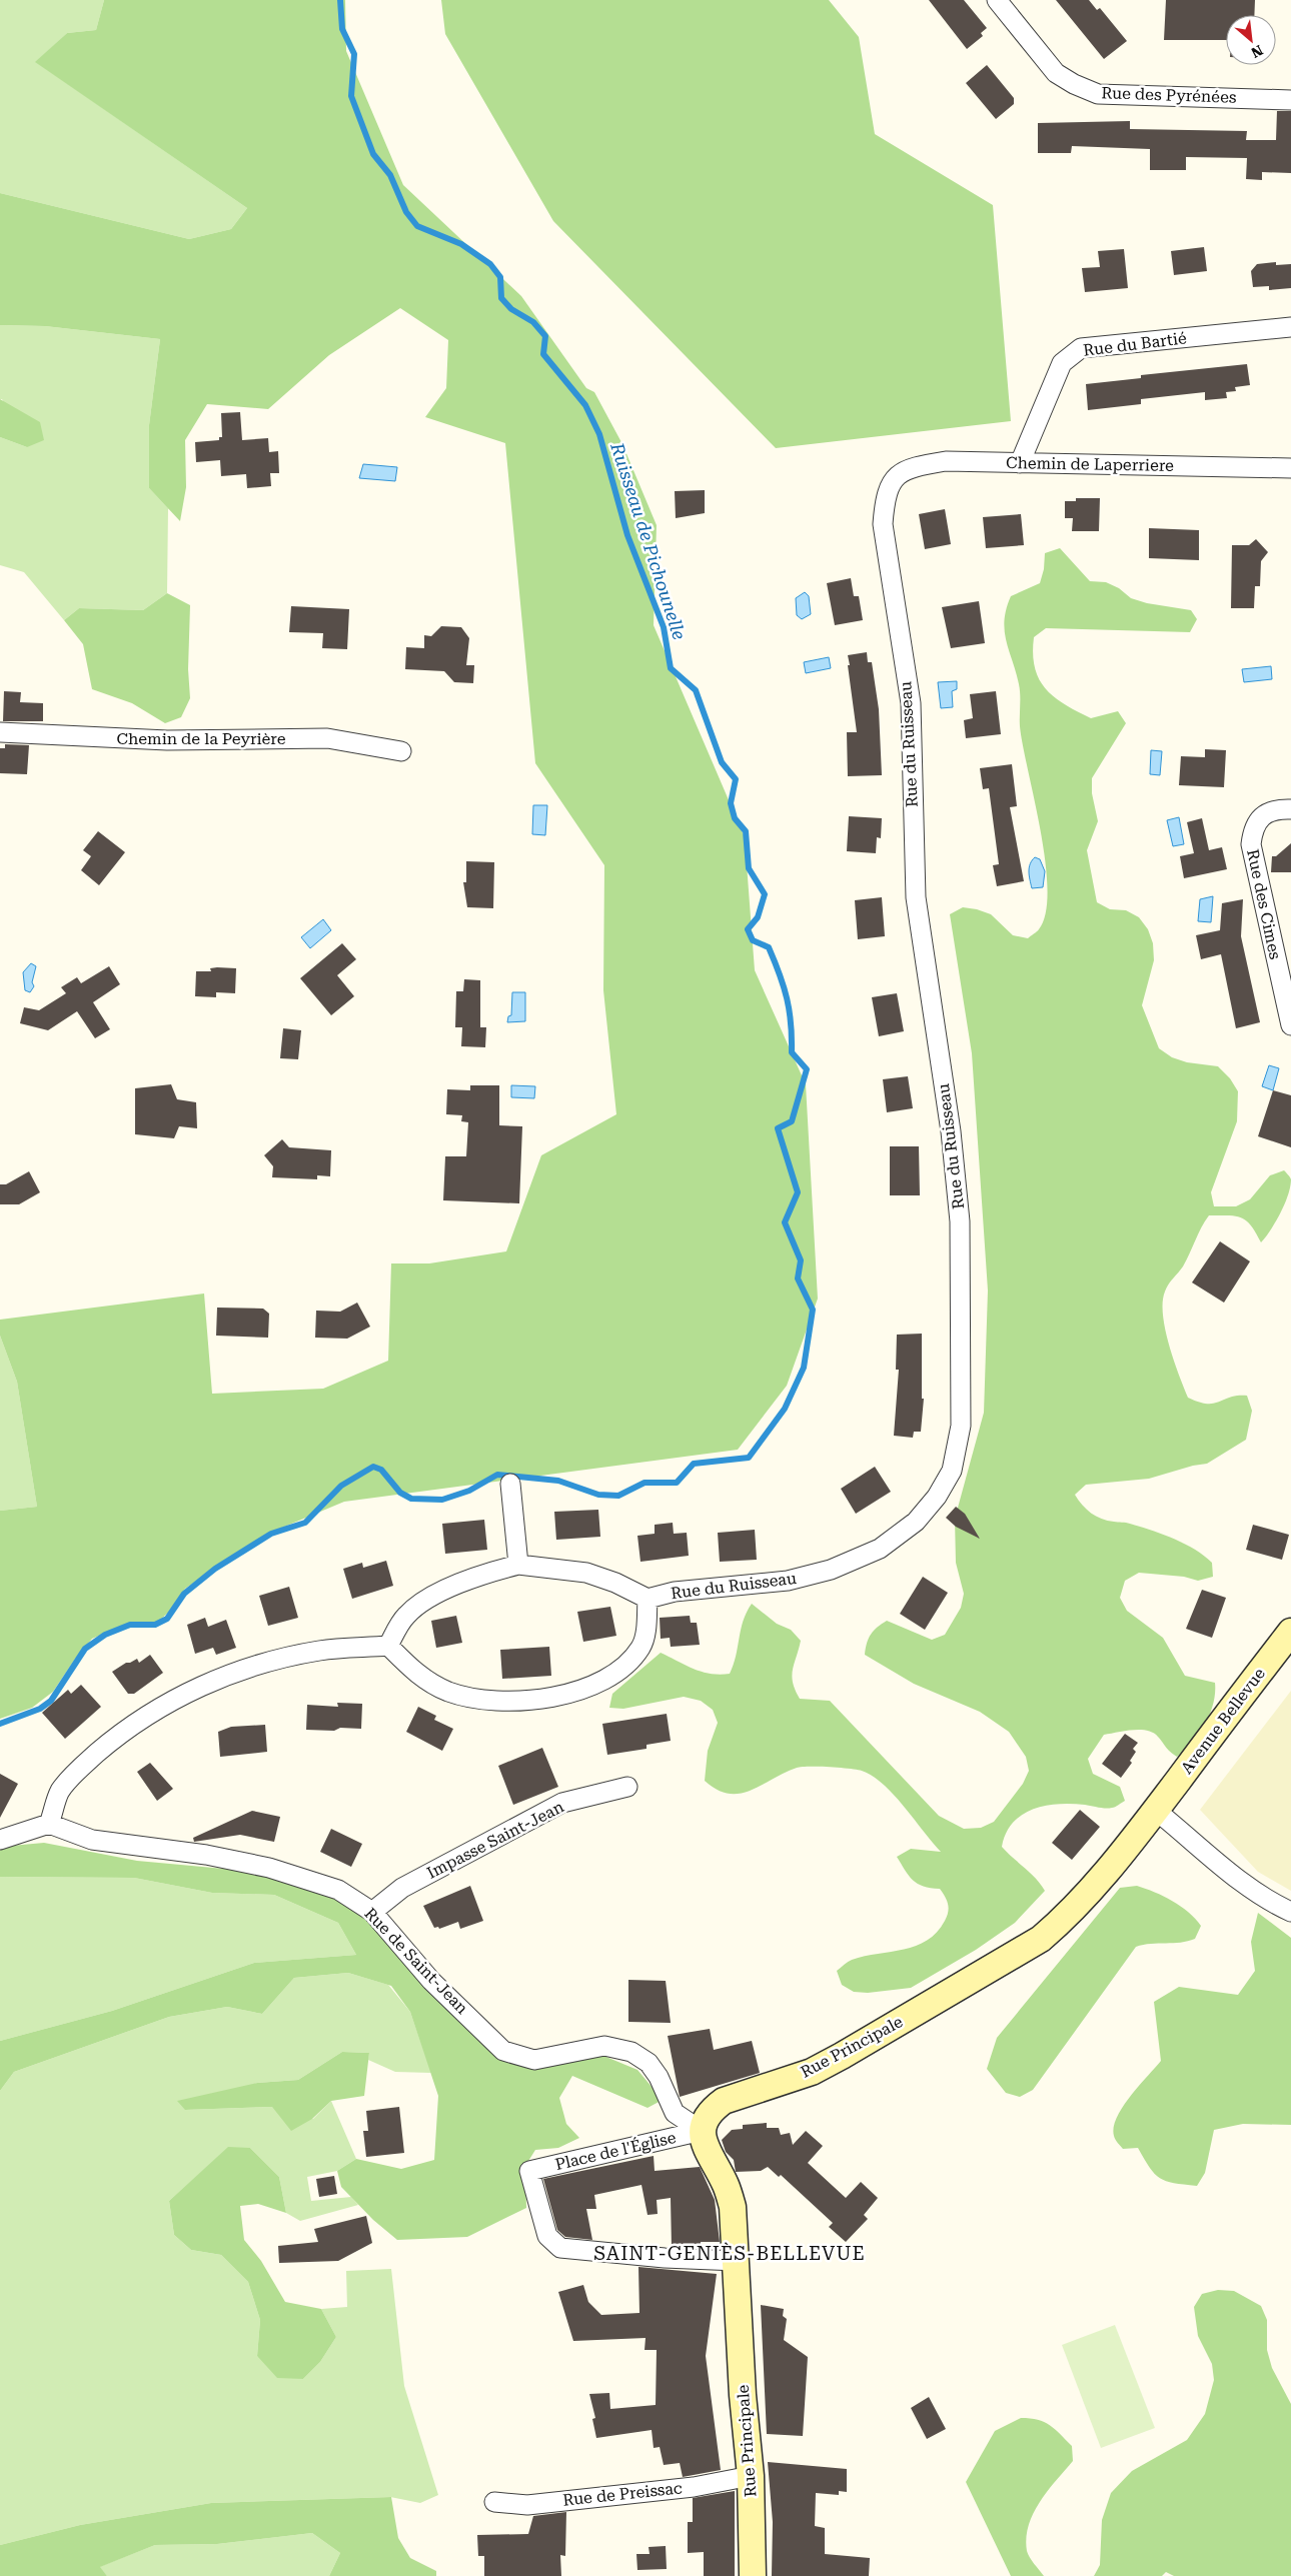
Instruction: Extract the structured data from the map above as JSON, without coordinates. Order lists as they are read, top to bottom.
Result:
{
  "streets": {
    "main road": ["Avenue Bellevue", "Rue Principale"],
    "street": [
      "Rue des Pyrénées",
      "Rue du Bartié",
      "Chemin de Laperriere",
      "Chemin de la Peyrière",
      "Rue du Ruisseau",
      "Rue des Cimes",
      "Impasse Saint-Jean",
      "Rue de Saint-Jean",
      "Place de l'Église",
      "Rue de Preissac"
    ]
  },
  "crossings": [
    ["Rue du Bartié", "Chemin de Laperriere"],
    ["Chemin de Laperriere", "Rue du Ruisseau"],
    ["Avenue Bellevue", "Rue Principale"],
    ["Impasse Saint-Jean", "Rue de Saint-Jean"],
    ["Rue de Saint-Jean", "Rue Principale"],
    ["Rue de Saint-Jean", "Place de l'Église"],
    ["Rue Principale", "Place de l'Église"],
    ["Rue Principale", "Rue de Preissac"]
  ],
  "districts": ["SAINT-GENIÈS-BELLEVUE"],
  "water": ["Ruisseau de Pichounelle"],
  "north": "bottom right"
}
